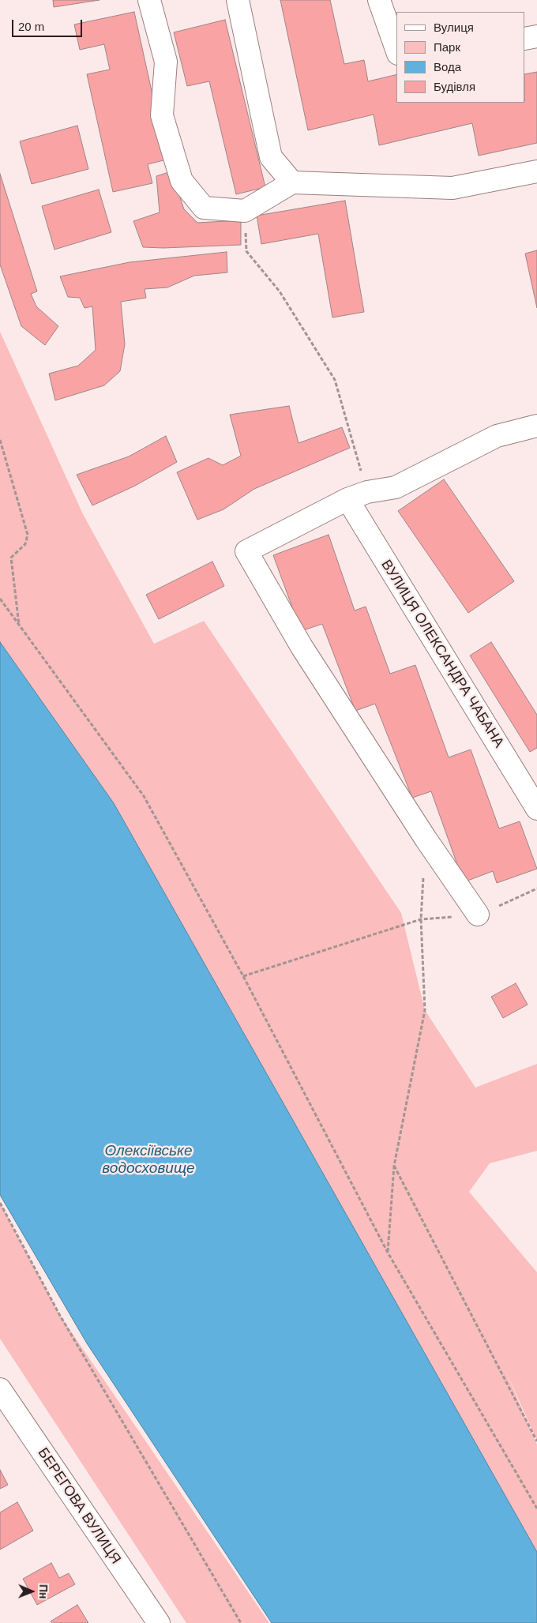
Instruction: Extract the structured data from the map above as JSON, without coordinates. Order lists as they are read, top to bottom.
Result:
{
  "streets": {
    "street": ["ВУЛИЦЯ ОЛЕКСАНДРА ЧАБАНА", "БЕРЕГОВА ВУЛИЦЯ"]
  },
  "water": ["Олексіївське водосховище"],
  "legend": [
    "Вулиця",
    "Парк",
    "Вода",
    "Будівля"
  ],
  "scale_bar": "20 m",
  "north": "right"
}
